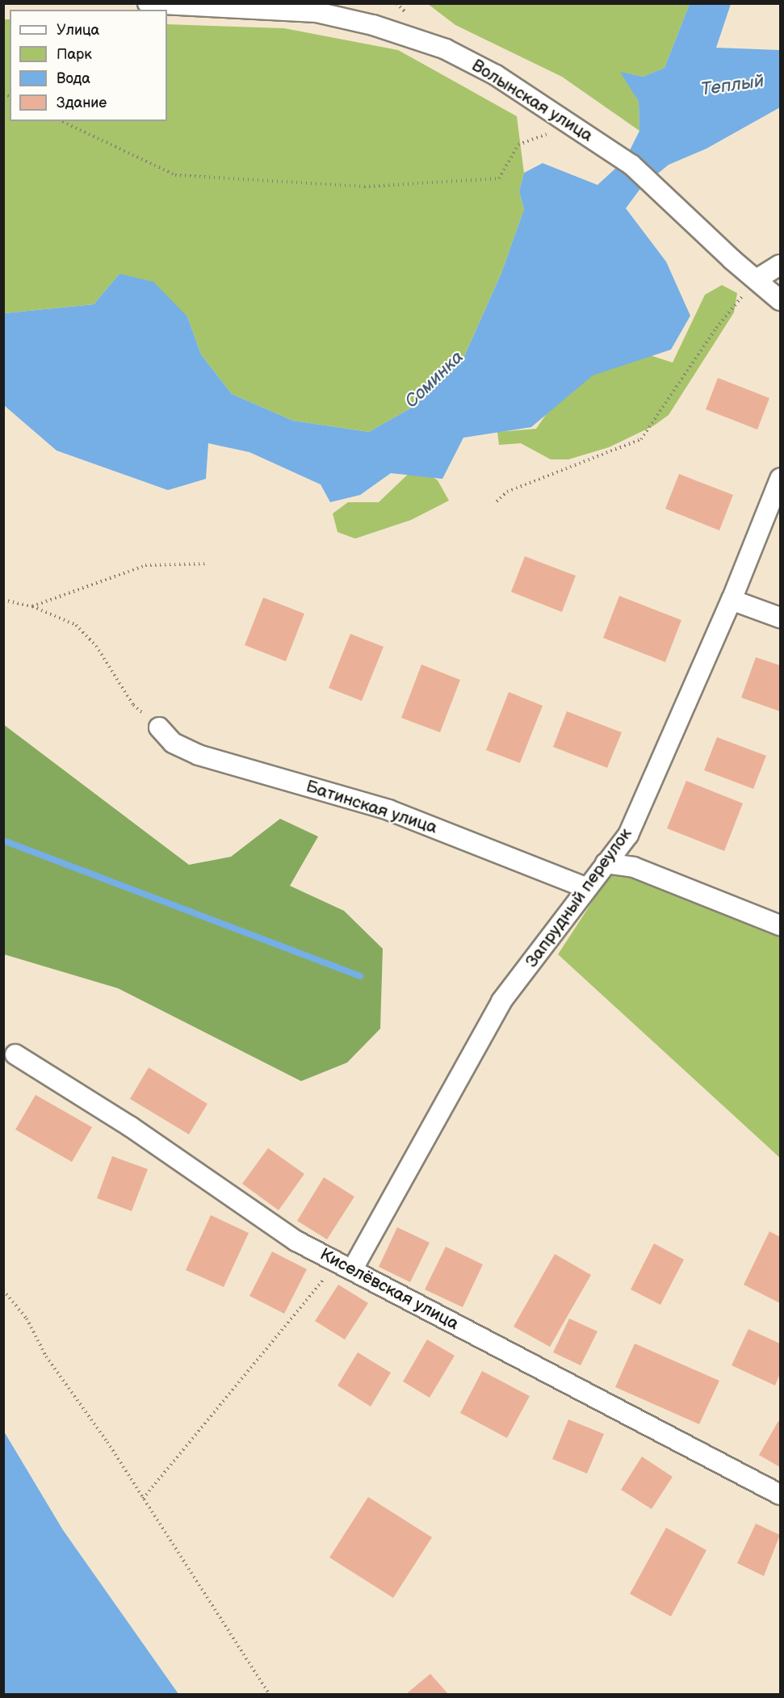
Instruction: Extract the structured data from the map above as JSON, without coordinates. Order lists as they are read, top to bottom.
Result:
{
  "streets": {
    "street": [
      "Волынская улица",
      "Батинская улица",
      "Запрудный переулок",
      "Киселёвская улица"
    ]
  },
  "crossings": [
    ["Батинская улица", "Запрудный переулок"],
    ["Запрудный переулок", "Киселёвская улица"]
  ],
  "water": ["Теплый", "Соминка"],
  "legend": [
    "Улица",
    "Парк",
    "Вода",
    "Здание"
  ]
}
